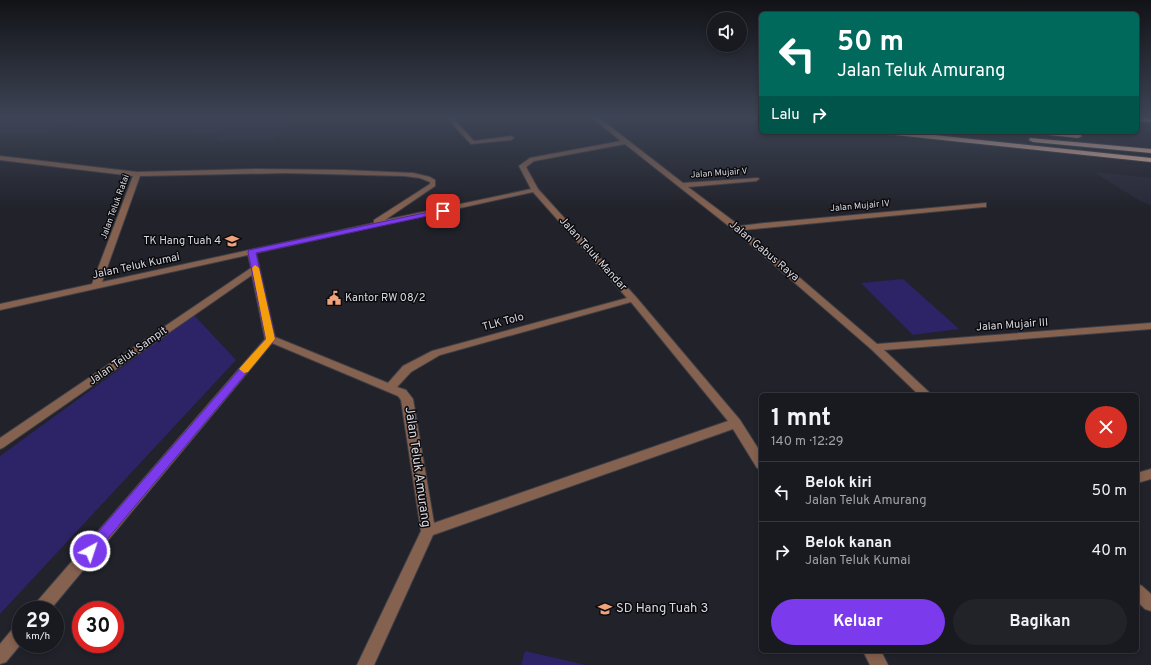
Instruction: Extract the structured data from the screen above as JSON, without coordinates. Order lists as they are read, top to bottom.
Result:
{
  "streets": {
    "street": [
      "Jalan Mujair V",
      "Jalan Mujair IV",
      "Jalan Teluk Ratai",
      "Jalan Gabus Raya",
      "Jalan Teluk Mandar",
      "Jalan Teluk Kumai",
      "TLK Tolo",
      "Jalan Mujair III",
      "Jalan Teluk Sampit",
      "Jalan Teluk Amurang"
    ]
  },
  "crossings": [
    ["Jalan Mujair V", "Jalan Gabus Raya"],
    ["Jalan Mujair IV", "Jalan Gabus Raya"],
    ["Jalan Teluk Ratai", "Jalan Teluk Kumai"],
    ["Jalan Gabus Raya", "Jalan Mujair III"],
    ["Jalan Teluk Mandar", "Jalan Teluk Kumai"],
    ["Jalan Teluk Mandar", "TLK Tolo"],
    ["TLK Tolo", "Jalan Teluk Amurang"]
  ],
  "places": {
    "school or university": ["TK Hang Tuah 4", "SD Hang Tuah 3"],
    "public building": ["Kantor RW 08/2"]
  },
  "page": {
    "turn": ["50 m", "Jalan Teluk Amurang"],
    "then": "Lalu",
    "heading": ["1 mnt", "140 m · 12:29"],
    "list": [
      {
        "name": "Belok kiri",
        "note": "Jalan Teluk Amurang",
        "value": "50 m"
      },
      {
        "name": "Belok kanan",
        "note": "Jalan Teluk Kumai",
        "value": "40 m"
      }
    ],
    "buttons": ["Keluar", "Bagikan"],
    "speed": "29 km/h",
    "limit": "30"
  }
}
